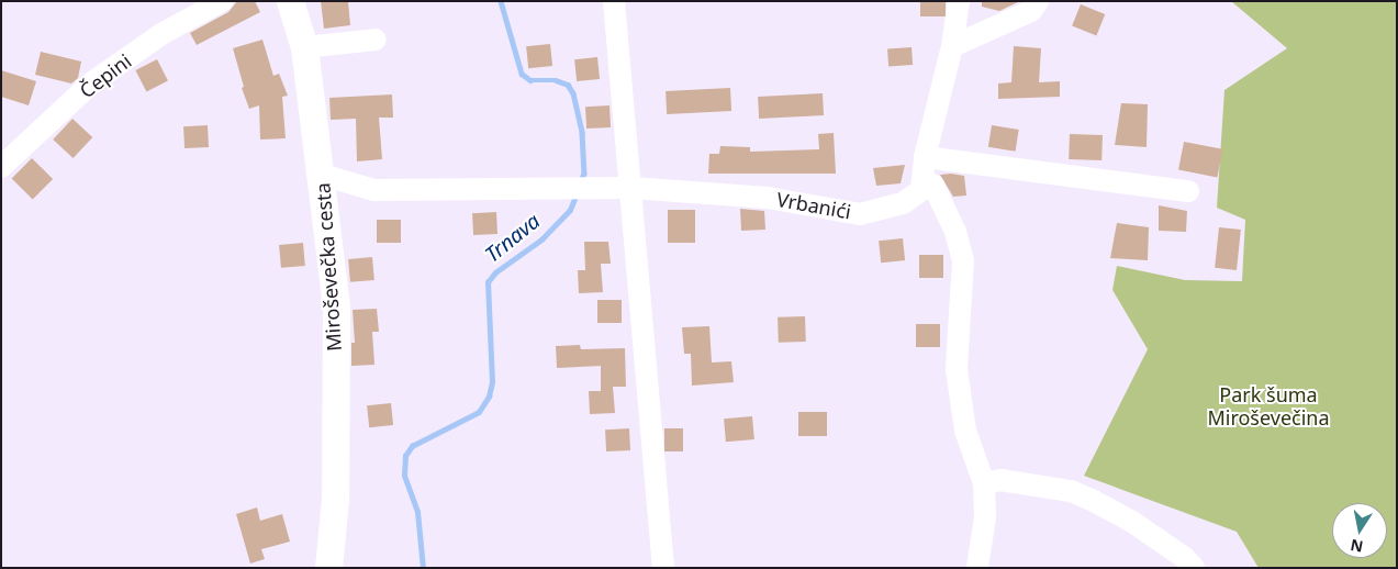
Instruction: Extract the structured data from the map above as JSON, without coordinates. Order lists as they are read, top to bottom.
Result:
{
  "streets": {
    "main road": ["Miroševečka cesta"],
    "street": ["Čepini", "Vrbanići"]
  },
  "crossings": [
    ["Vrbanići", "Miroševečka cesta"]
  ],
  "water": ["Trnava"],
  "parks": ["Park šuma Miroševečina"],
  "north": "bottom"
}
